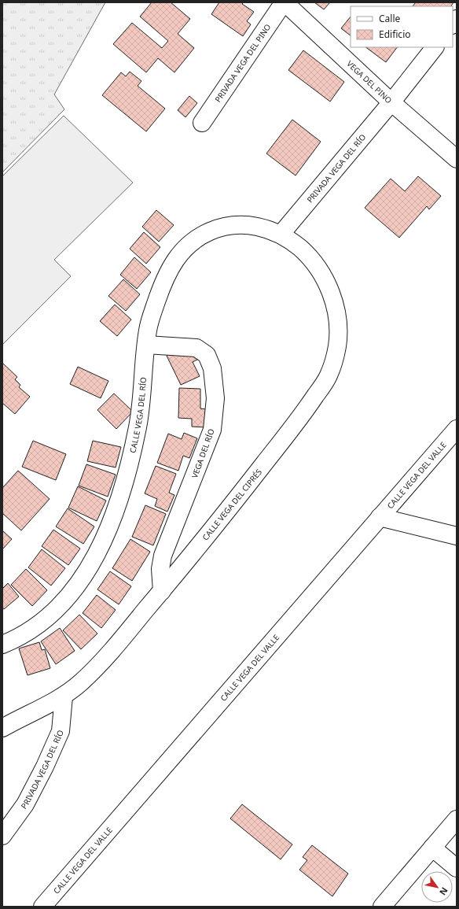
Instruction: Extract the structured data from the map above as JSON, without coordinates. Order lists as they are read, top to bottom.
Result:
{
  "streets": {
    "street": [
      "PRIVADA VEGA DEL PINO",
      "VEGA DEL PINO",
      "PRIVADA VEGA DEL RÍO",
      "CALLE VEGA DEL RÍO",
      "VEGA DEL RÍO",
      "CALLE VEGA DEL VALLE",
      "CALLE VEGA DEL CIPRÉS"
    ]
  },
  "crossings": [
    ["PRIVADA VEGA DEL PINO", "VEGA DEL PINO"],
    ["VEGA DEL PINO", "PRIVADA VEGA DEL RÍO"],
    ["PRIVADA VEGA DEL RÍO", "CALLE VEGA DEL RÍO"],
    ["PRIVADA VEGA DEL RÍO", "CALLE VEGA DEL CIPRÉS"],
    ["CALLE VEGA DEL RÍO", "VEGA DEL RÍO"],
    ["CALLE VEGA DEL RÍO", "CALLE VEGA DEL CIPRÉS"],
    ["VEGA DEL RÍO", "CALLE VEGA DEL CIPRÉS"]
  ],
  "legend": ["Calle", "Edificio"],
  "north": "bottom right"
}
